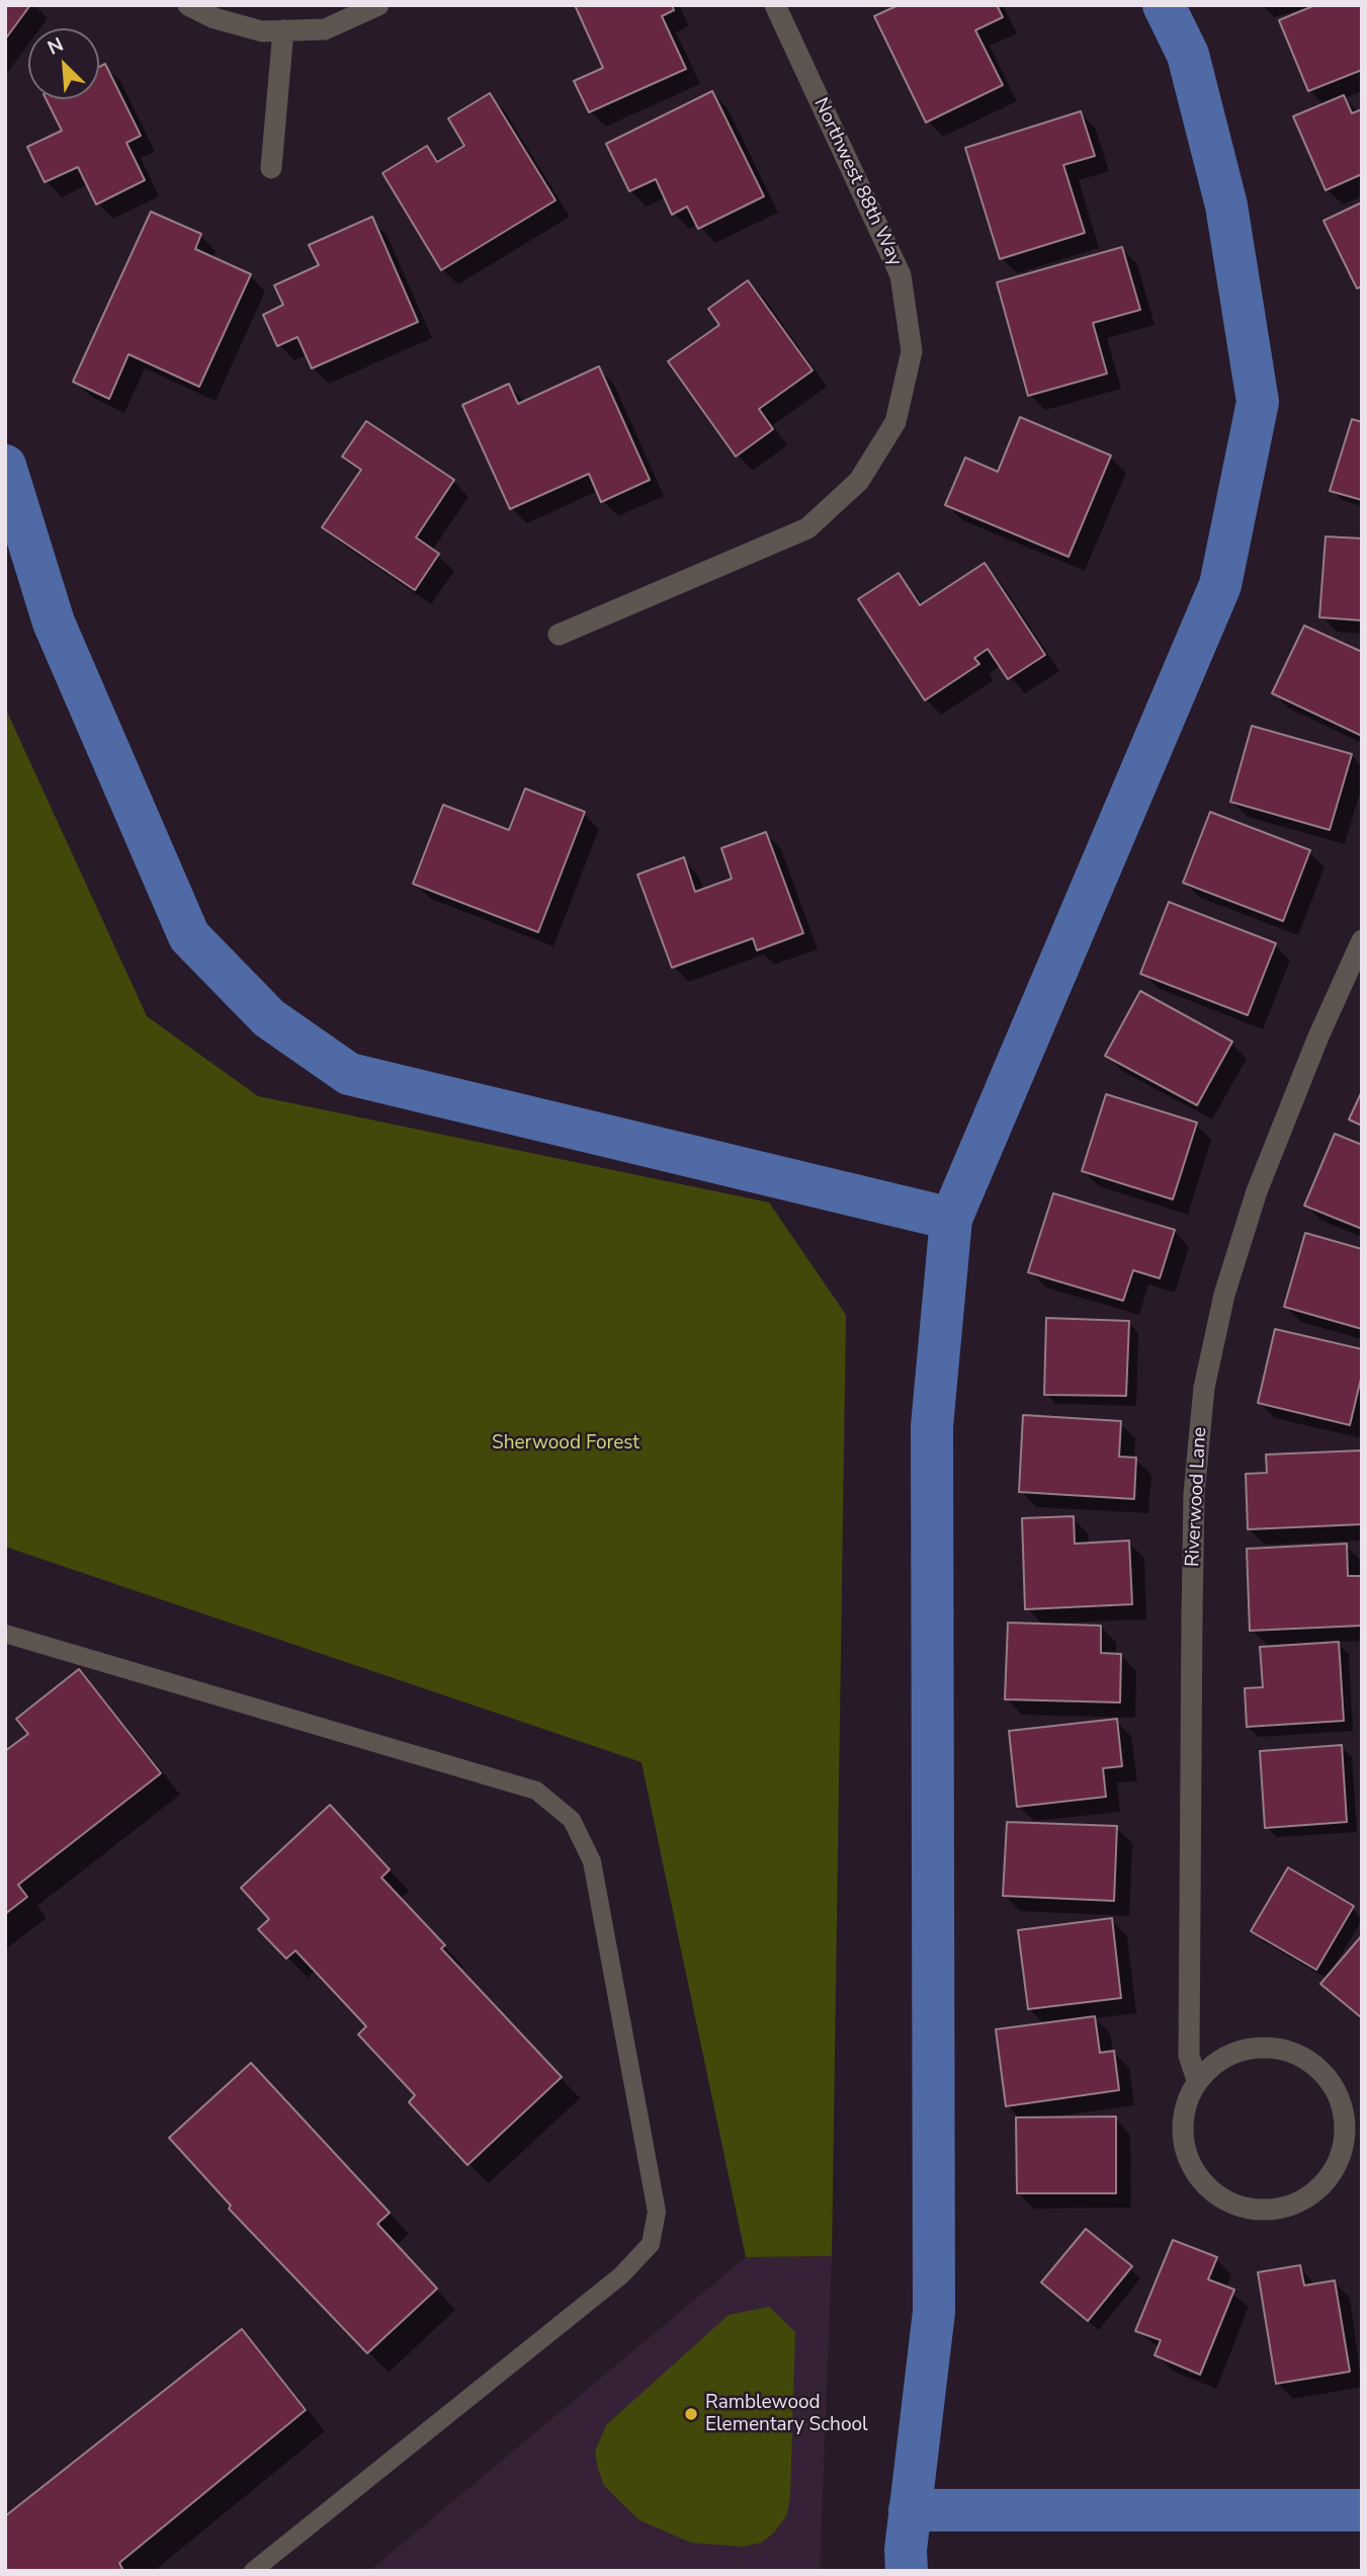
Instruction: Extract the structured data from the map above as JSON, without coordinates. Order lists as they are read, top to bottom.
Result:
{
  "streets": {
    "street": ["Northwest 88th Way", "Riverwood Lane"]
  },
  "parks": ["Sherwood Forest"],
  "places": ["Ramblewood Elementary School"],
  "north": "top left"
}
